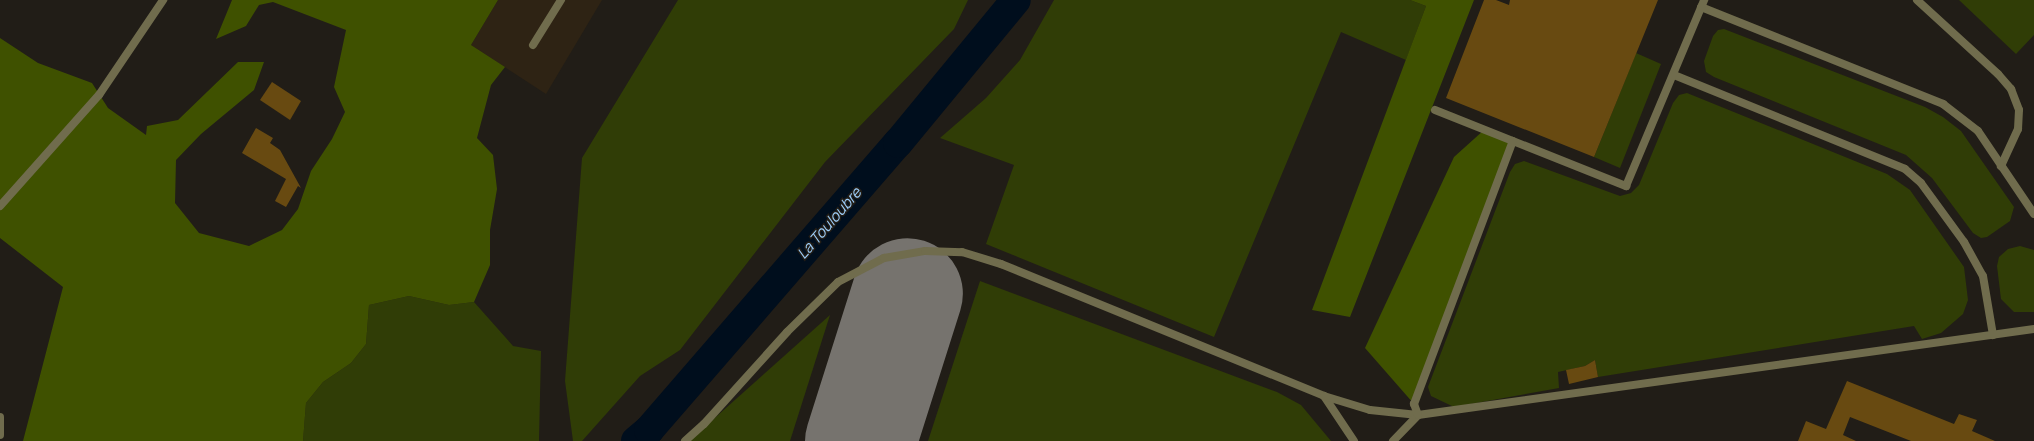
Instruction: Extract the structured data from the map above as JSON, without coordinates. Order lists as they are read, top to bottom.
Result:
{
  "water": ["La Touloubre"]
}
